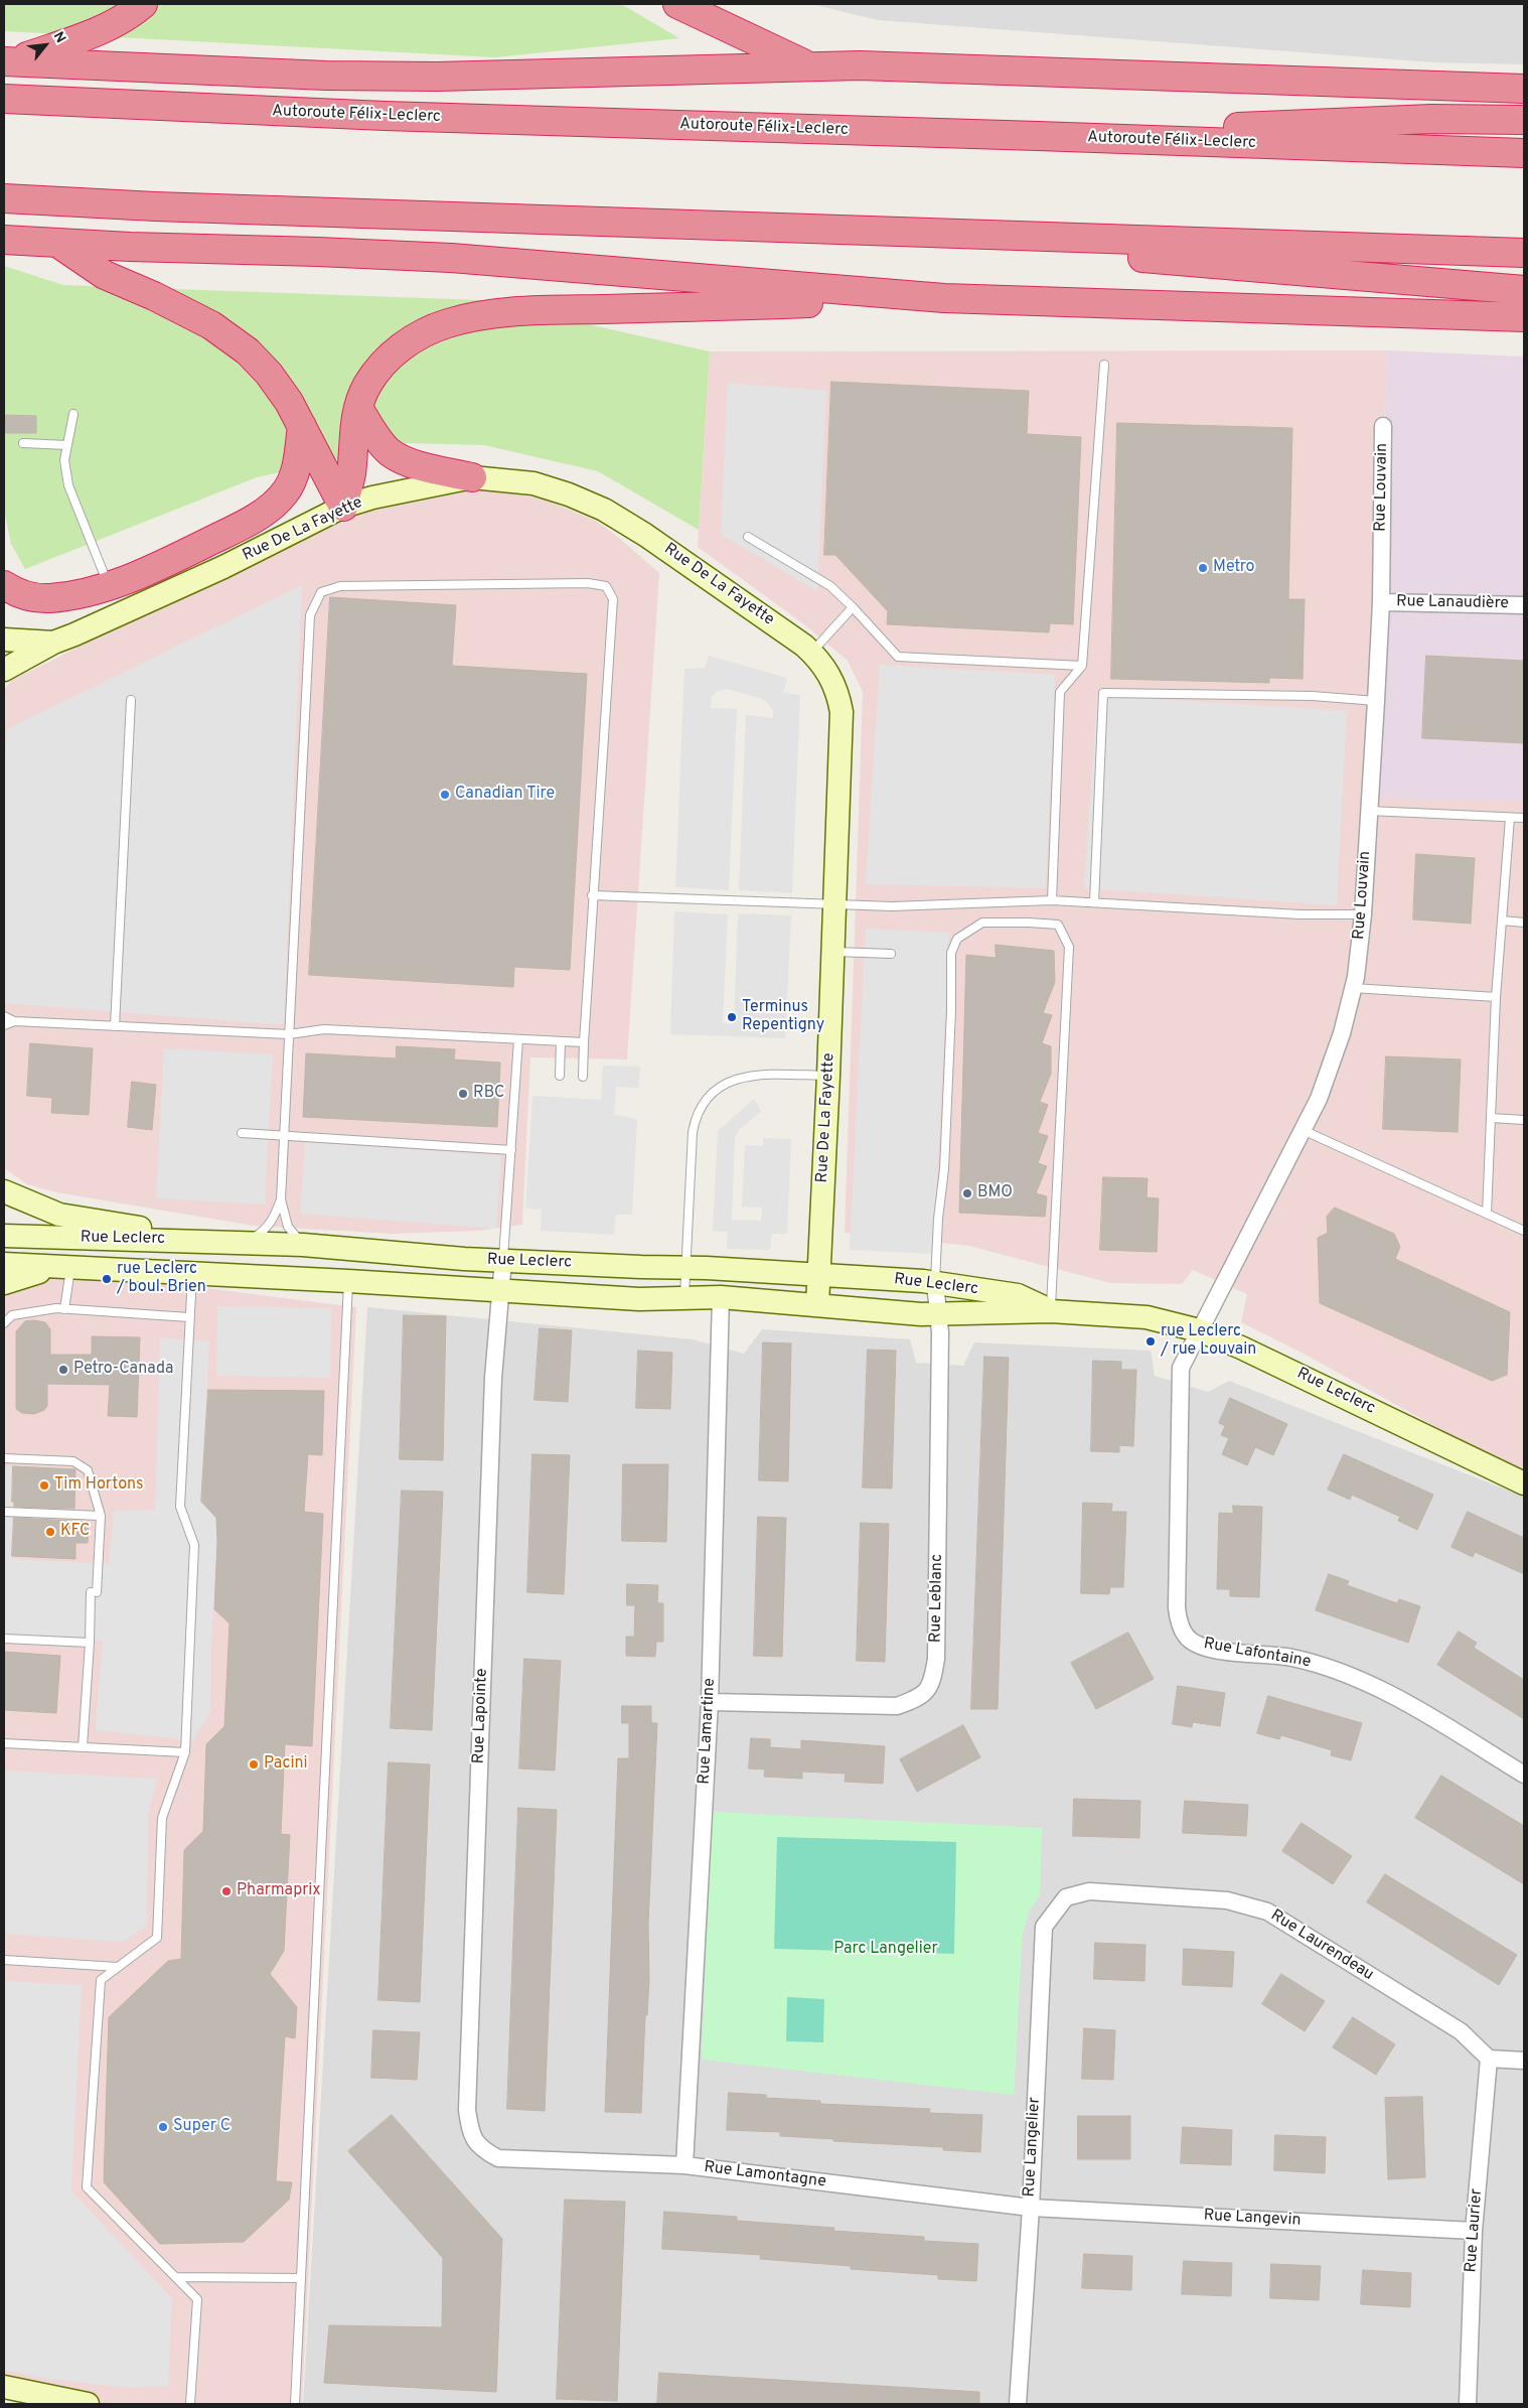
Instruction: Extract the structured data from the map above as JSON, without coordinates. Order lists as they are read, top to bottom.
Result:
{
  "streets": {
    "highway": ["Autoroute Félix-Leclerc"],
    "street": [
      "Rue Louvain",
      "Rue De La Fayette",
      "Rue Lanaudière",
      "Rue Leclerc",
      "Rue Leblanc",
      "Rue Lafontaine",
      "Rue Lapointe",
      "Rue Lamartine",
      "Rue Laurendeau",
      "Rue Langelier",
      "Rue Lamontagne",
      "Rue Langevin",
      "Rue Laurier"
    ]
  },
  "crossings": [
    ["Rue Louvain", "Rue Lanaudière"],
    ["Rue Louvain", "Rue Leclerc"],
    ["Rue Louvain", "Rue Lafontaine"],
    ["Rue De La Fayette", "Rue Leclerc"],
    ["Rue Leclerc", "Rue Leblanc"],
    ["Rue Leclerc", "Rue Lafontaine"],
    ["Rue Leclerc", "Rue Lapointe"],
    ["Rue Leclerc", "Rue Lamartine"],
    ["Rue Leblanc", "Rue Lamartine"],
    ["Rue Lapointe", "Rue Lamontagne"],
    ["Rue Lamartine", "Rue Lamontagne"],
    ["Rue Laurendeau", "Rue Langelier"],
    ["Rue Laurendeau", "Rue Laurier"],
    ["Rue Langelier", "Rue Lamontagne"],
    ["Rue Langelier", "Rue Langevin"],
    ["Rue Lamontagne", "Rue Langevin"],
    ["Rue Langevin", "Rue Laurier"]
  ],
  "parks": ["Parc Langelier"],
  "places": [
    "Metro",
    "Canadian Tire",
    "Terminus Repentigny",
    "RBC",
    "BMO",
    "rue Leclerc / boul. Brien",
    "rue Leclerc / rue Louvain",
    "Petro-Canada",
    "Tim Hortons",
    "KFC",
    "Pacini",
    "Pharmaprix",
    "Super C"
  ],
  "north": "top right"
}
